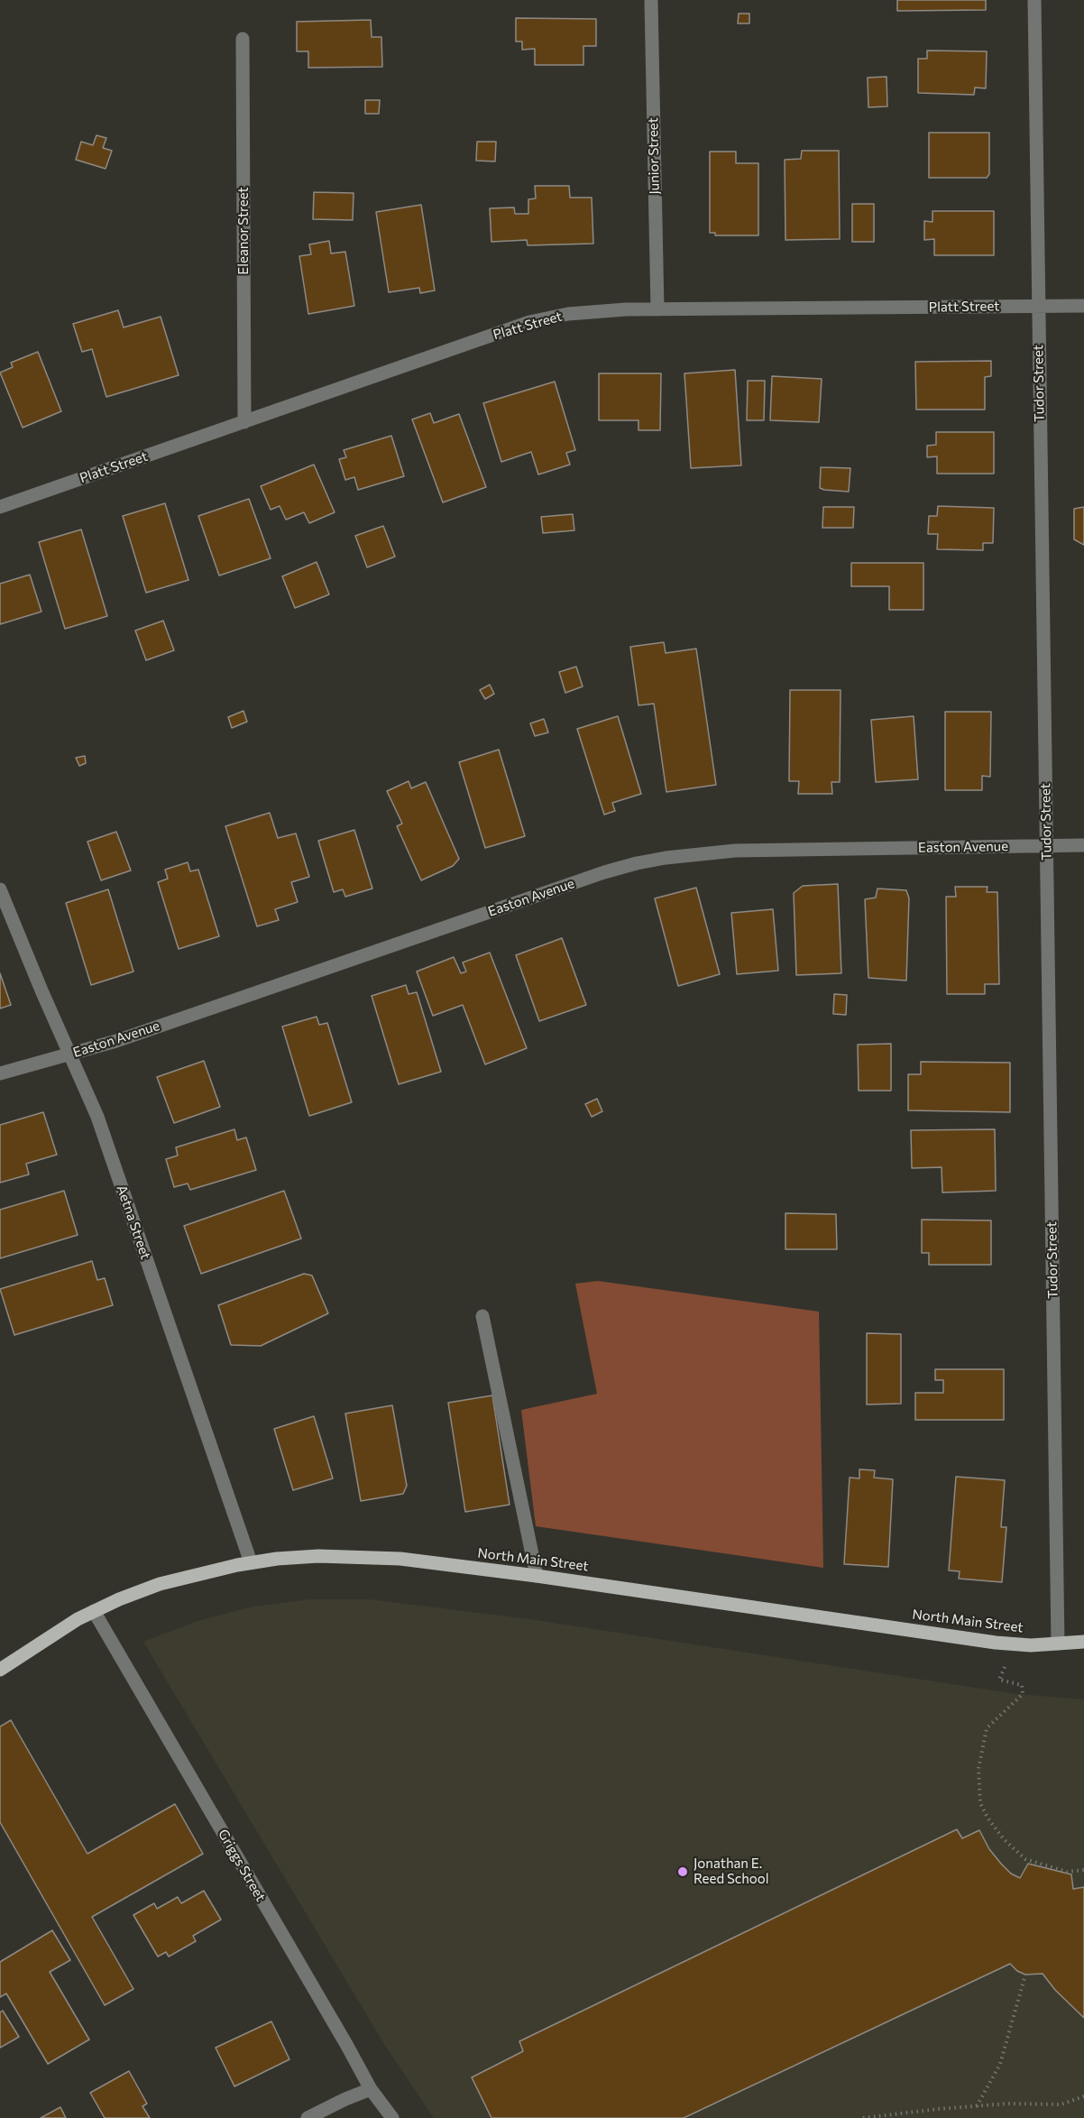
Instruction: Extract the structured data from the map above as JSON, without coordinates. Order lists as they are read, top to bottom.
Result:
{
  "streets": {
    "main road": ["North Main Street"],
    "street": [
      "Junior Street",
      "Eleanor Street",
      "Platt Street",
      "Tudor Street",
      "Easton Avenue",
      "Aetna Street",
      "Griggs Street"
    ]
  },
  "crossings": [
    ["Junior Street", "Platt Street"],
    ["Eleanor Street", "Platt Street"],
    ["Platt Street", "Tudor Street"],
    ["Tudor Street", "Easton Avenue"],
    ["Tudor Street", "North Main Street"],
    ["Easton Avenue", "Aetna Street"],
    ["Aetna Street", "North Main Street"],
    ["North Main Street", "Griggs Street"]
  ],
  "places": ["Jonathan E. Reed School"]
}
